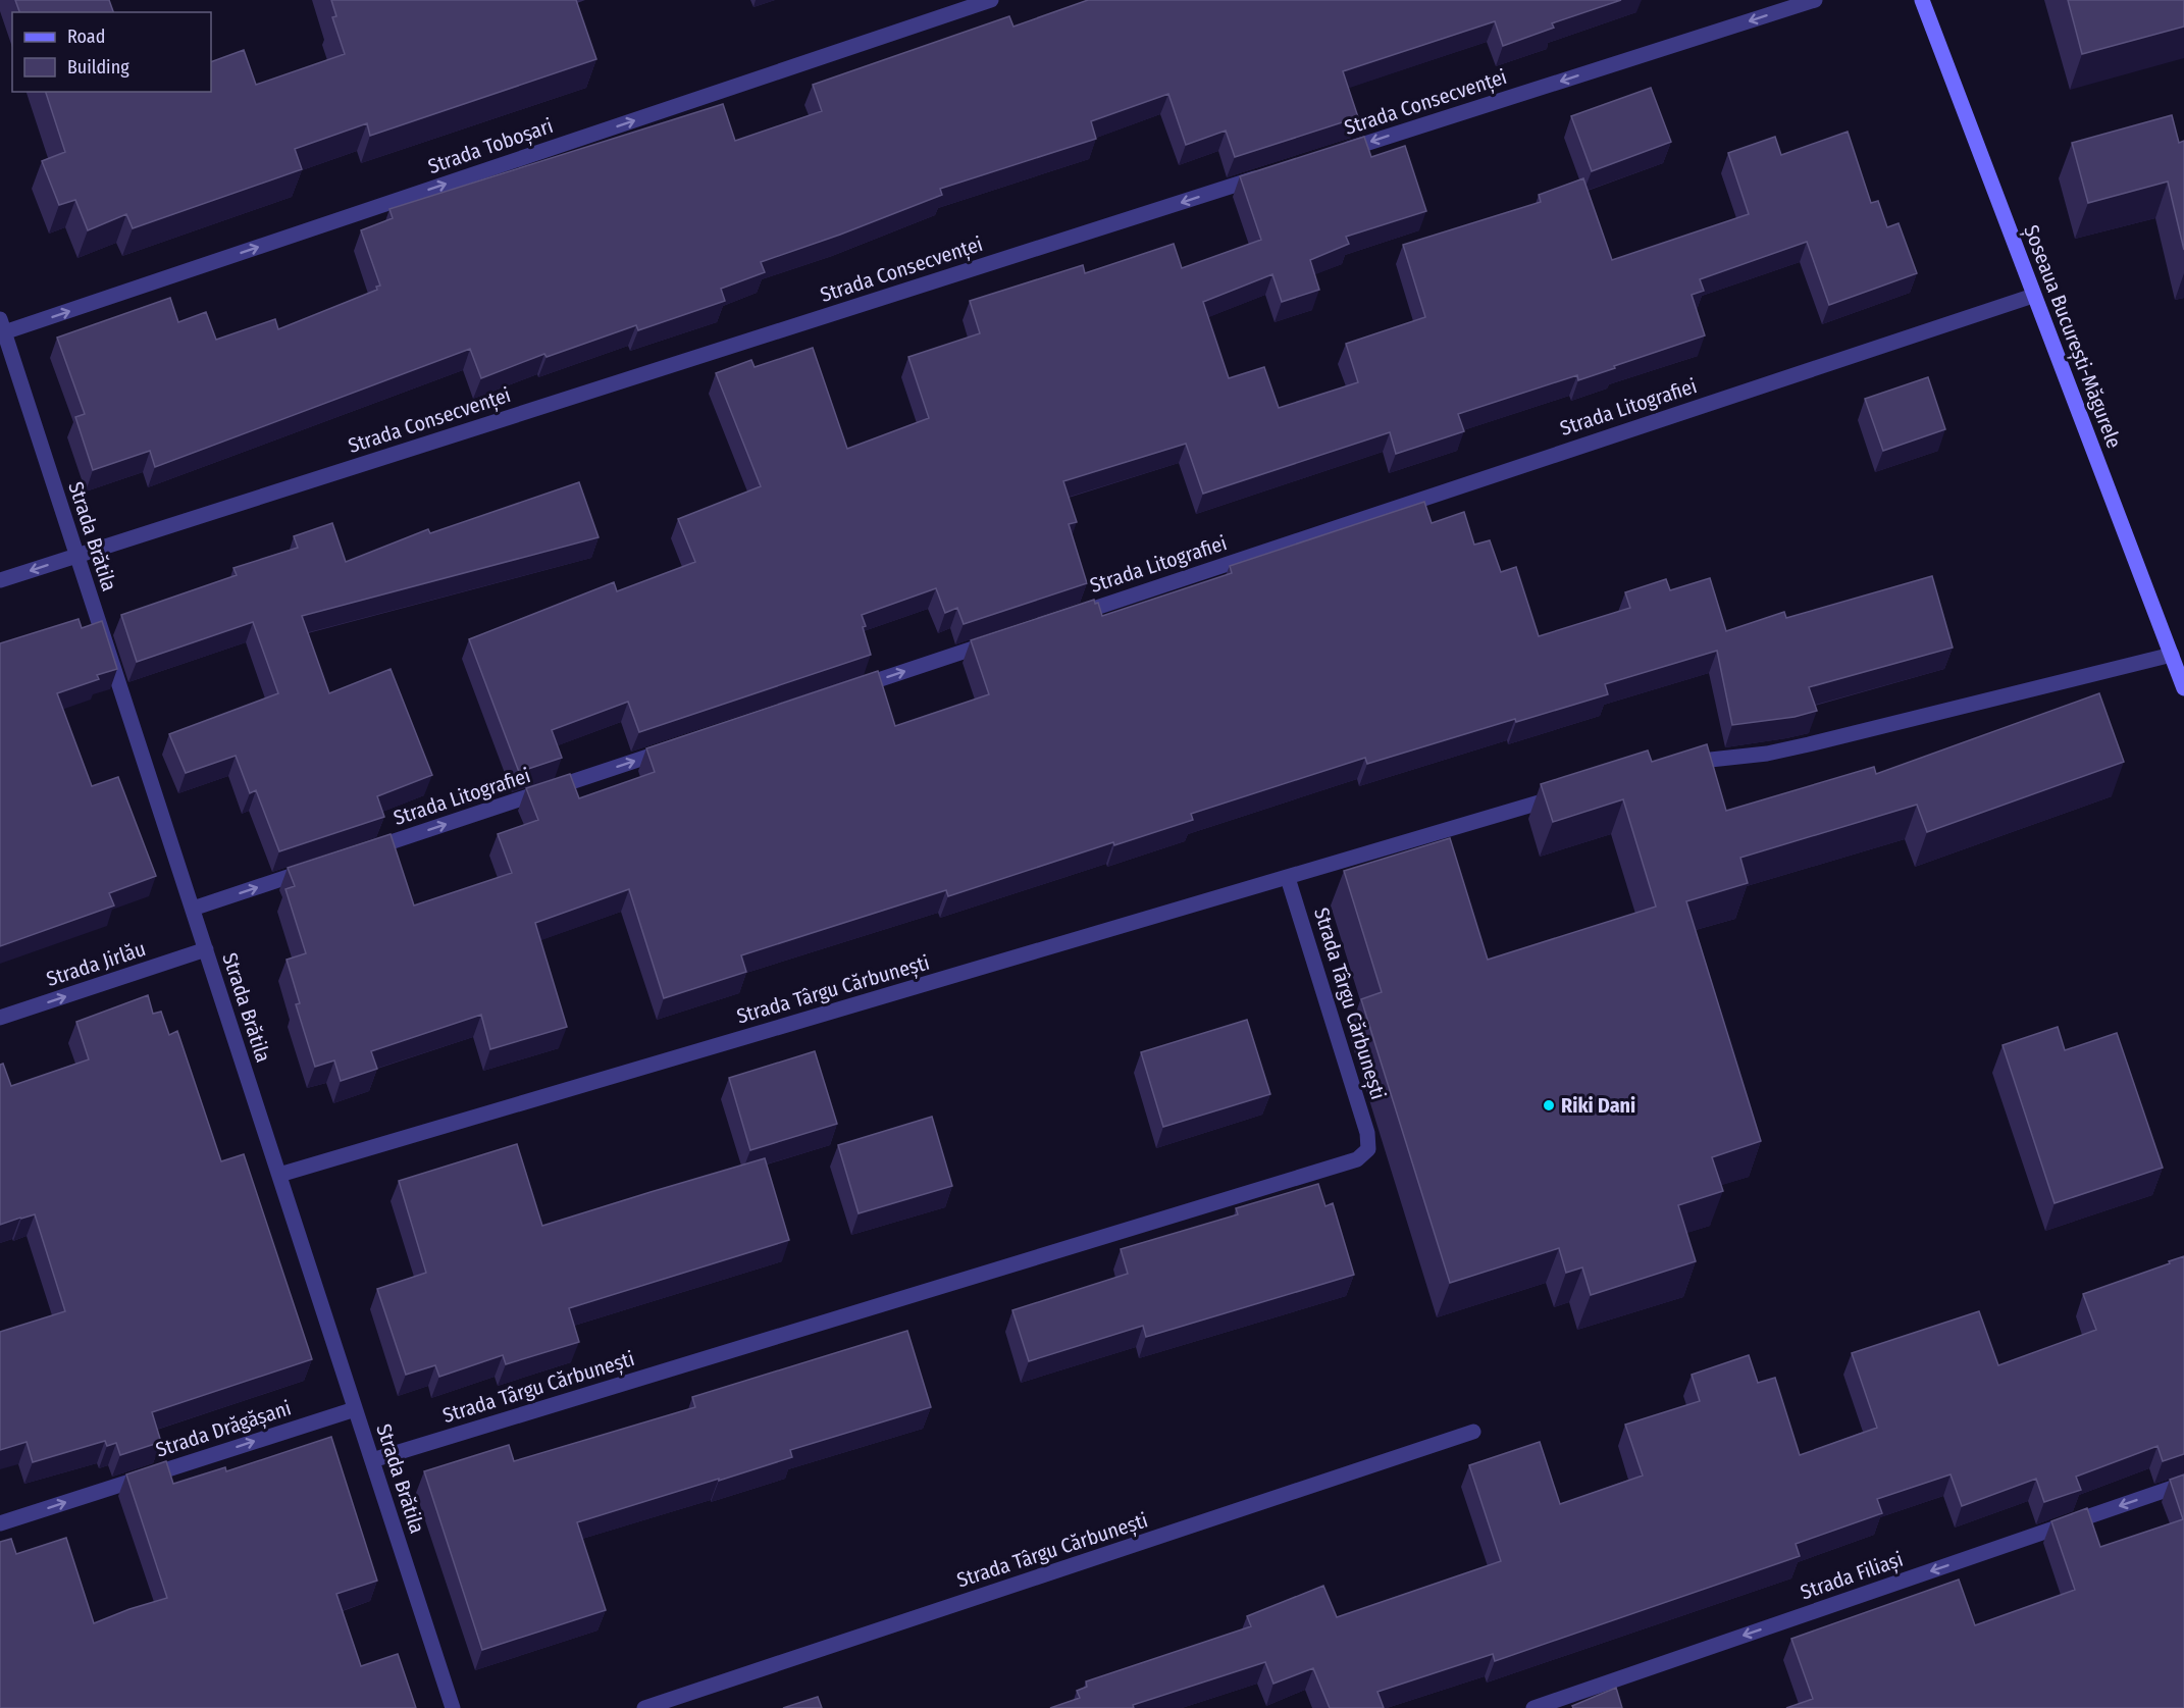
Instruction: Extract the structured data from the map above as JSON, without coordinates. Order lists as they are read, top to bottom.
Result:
{
  "streets": {
    "main road": ["Șoseaua București-Măgurele"],
    "street": [
      "Strada Consecvenței",
      "Strada Toboșari",
      "Strada Litografiei",
      "Strada Brătila",
      "Strada Jirlău",
      "Strada Târgu Cărbunești",
      "Strada Drăgășani",
      "Strada Filiași"
    ]
  },
  "crossings": [
    ["Strada Consecvenței", "Strada Brătila"],
    ["Strada Toboșari", "Strada Brătila"],
    ["Șoseaua București-Măgurele", "Strada Litografiei"],
    ["Strada Brătila", "Strada Jirlău"],
    ["Strada Brătila", "Strada Târgu Cărbunești"],
    ["Strada Brătila", "Strada Drăgășani"]
  ],
  "one_way": [
    "Strada Consecvenței",
    "Strada Toboșari",
    "Strada Jirlău",
    "Strada Drăgășani",
    "Strada Filiași"
  ],
  "places": ["Riki Dani"],
  "legend": ["Road", "Building"]
}
